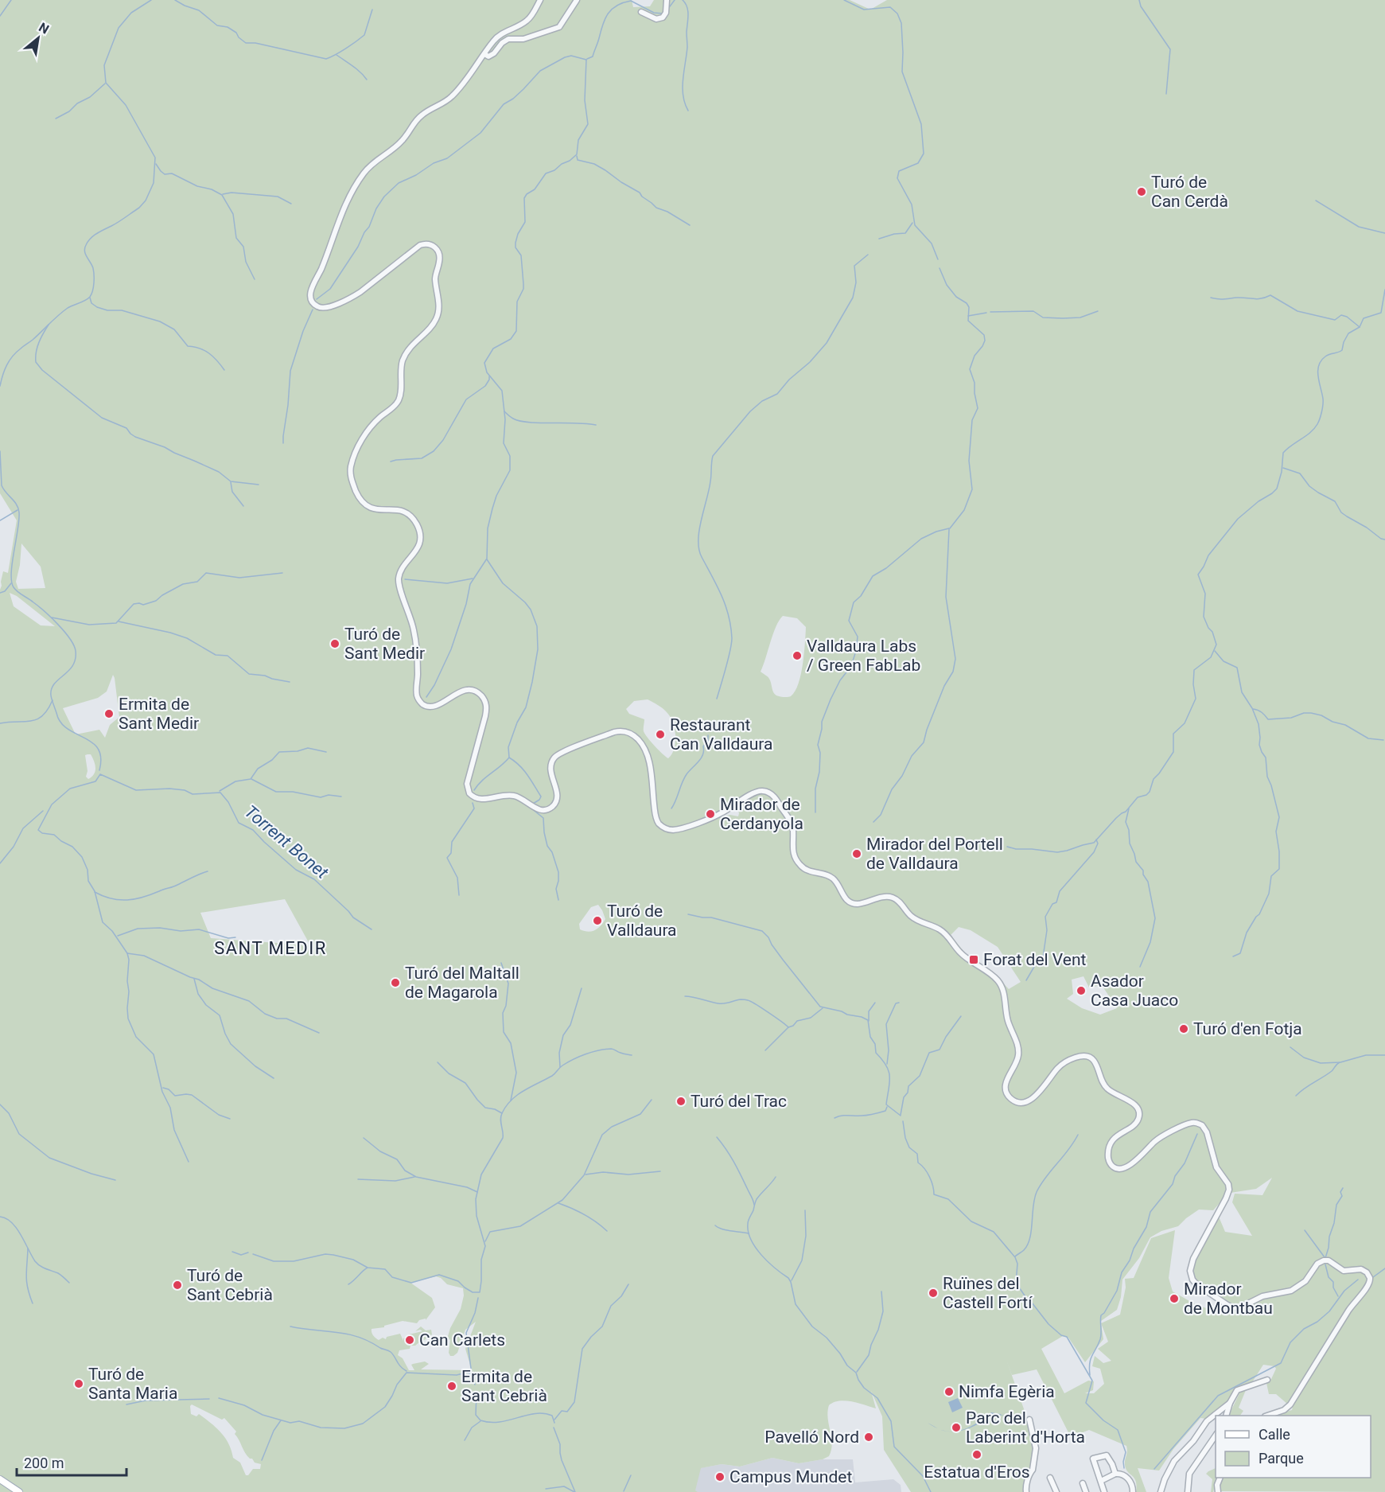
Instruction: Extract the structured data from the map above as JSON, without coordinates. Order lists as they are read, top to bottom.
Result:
{
  "districts": ["SANT MEDIR"],
  "water": ["Torrent Bonet"],
  "places": {
    "other": [
      "Turó de Can Cerdà",
      "Turó de Sant Medir",
      "Valldaura Labs / Green FabLab",
      "Ermita de Sant Medir",
      "Restaurant Can Valldaura",
      "Mirador de Cerdanyola",
      "Mirador del Portell de Valldaura",
      "Turó de Valldaura",
      "Turó del Maltall de Magarola",
      "Asador Casa Juaco",
      "Turó d'en Fotja",
      "Turó del Trac",
      "Turó de Sant Cebrià",
      "Ruïnes del Castell Fortí",
      "Mirador de Montbau",
      "Can Carlets",
      "Turó de Santa Maria",
      "Ermita de Sant Cebrià",
      "Nimfa Egèria",
      "Parc del Laberint d'Horta",
      "Pavelló Nord",
      "Estatua d'Eros",
      "Campus Mundet"
    ],
    "transit": ["Forat del Vent"]
  },
  "legend": ["Calle", "Parque"],
  "scale_bar": "200 m",
  "north": "top right"
}
